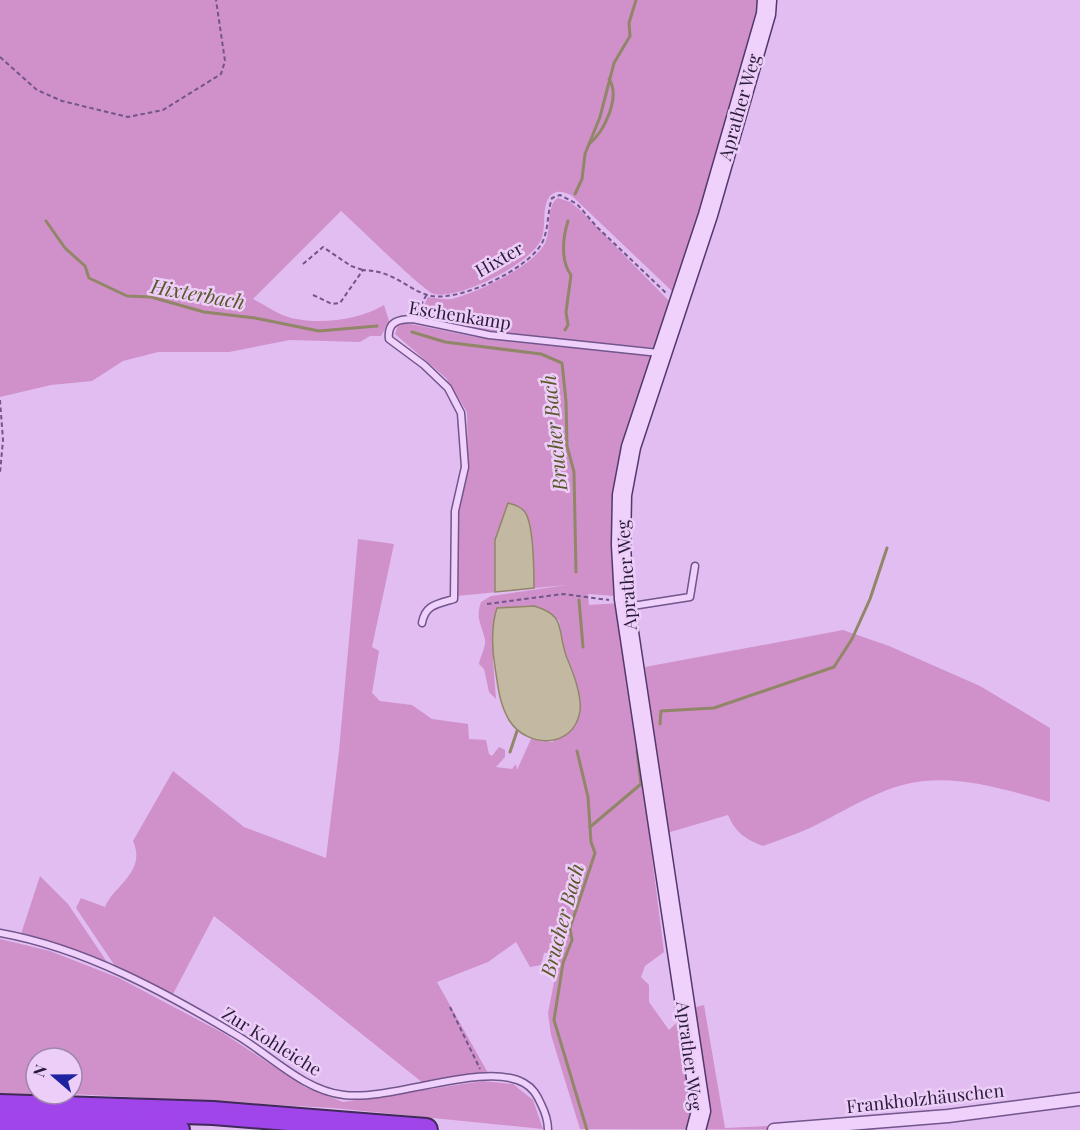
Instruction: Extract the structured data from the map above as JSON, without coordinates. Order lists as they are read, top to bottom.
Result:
{
  "streets": {
    "street": ["Aprather Weg", "Frankholzhäuschen"],
    "lane": ["Eschenkamp", "Zur Kohleiche"],
    "path": ["Hixter"]
  },
  "crossings": [
    ["Aprather Weg", "Hixter"],
    ["Aprather Weg", "Eschenkamp"]
  ],
  "water": ["Hixterbach", "Brucher Bach"],
  "north": "left"
}
